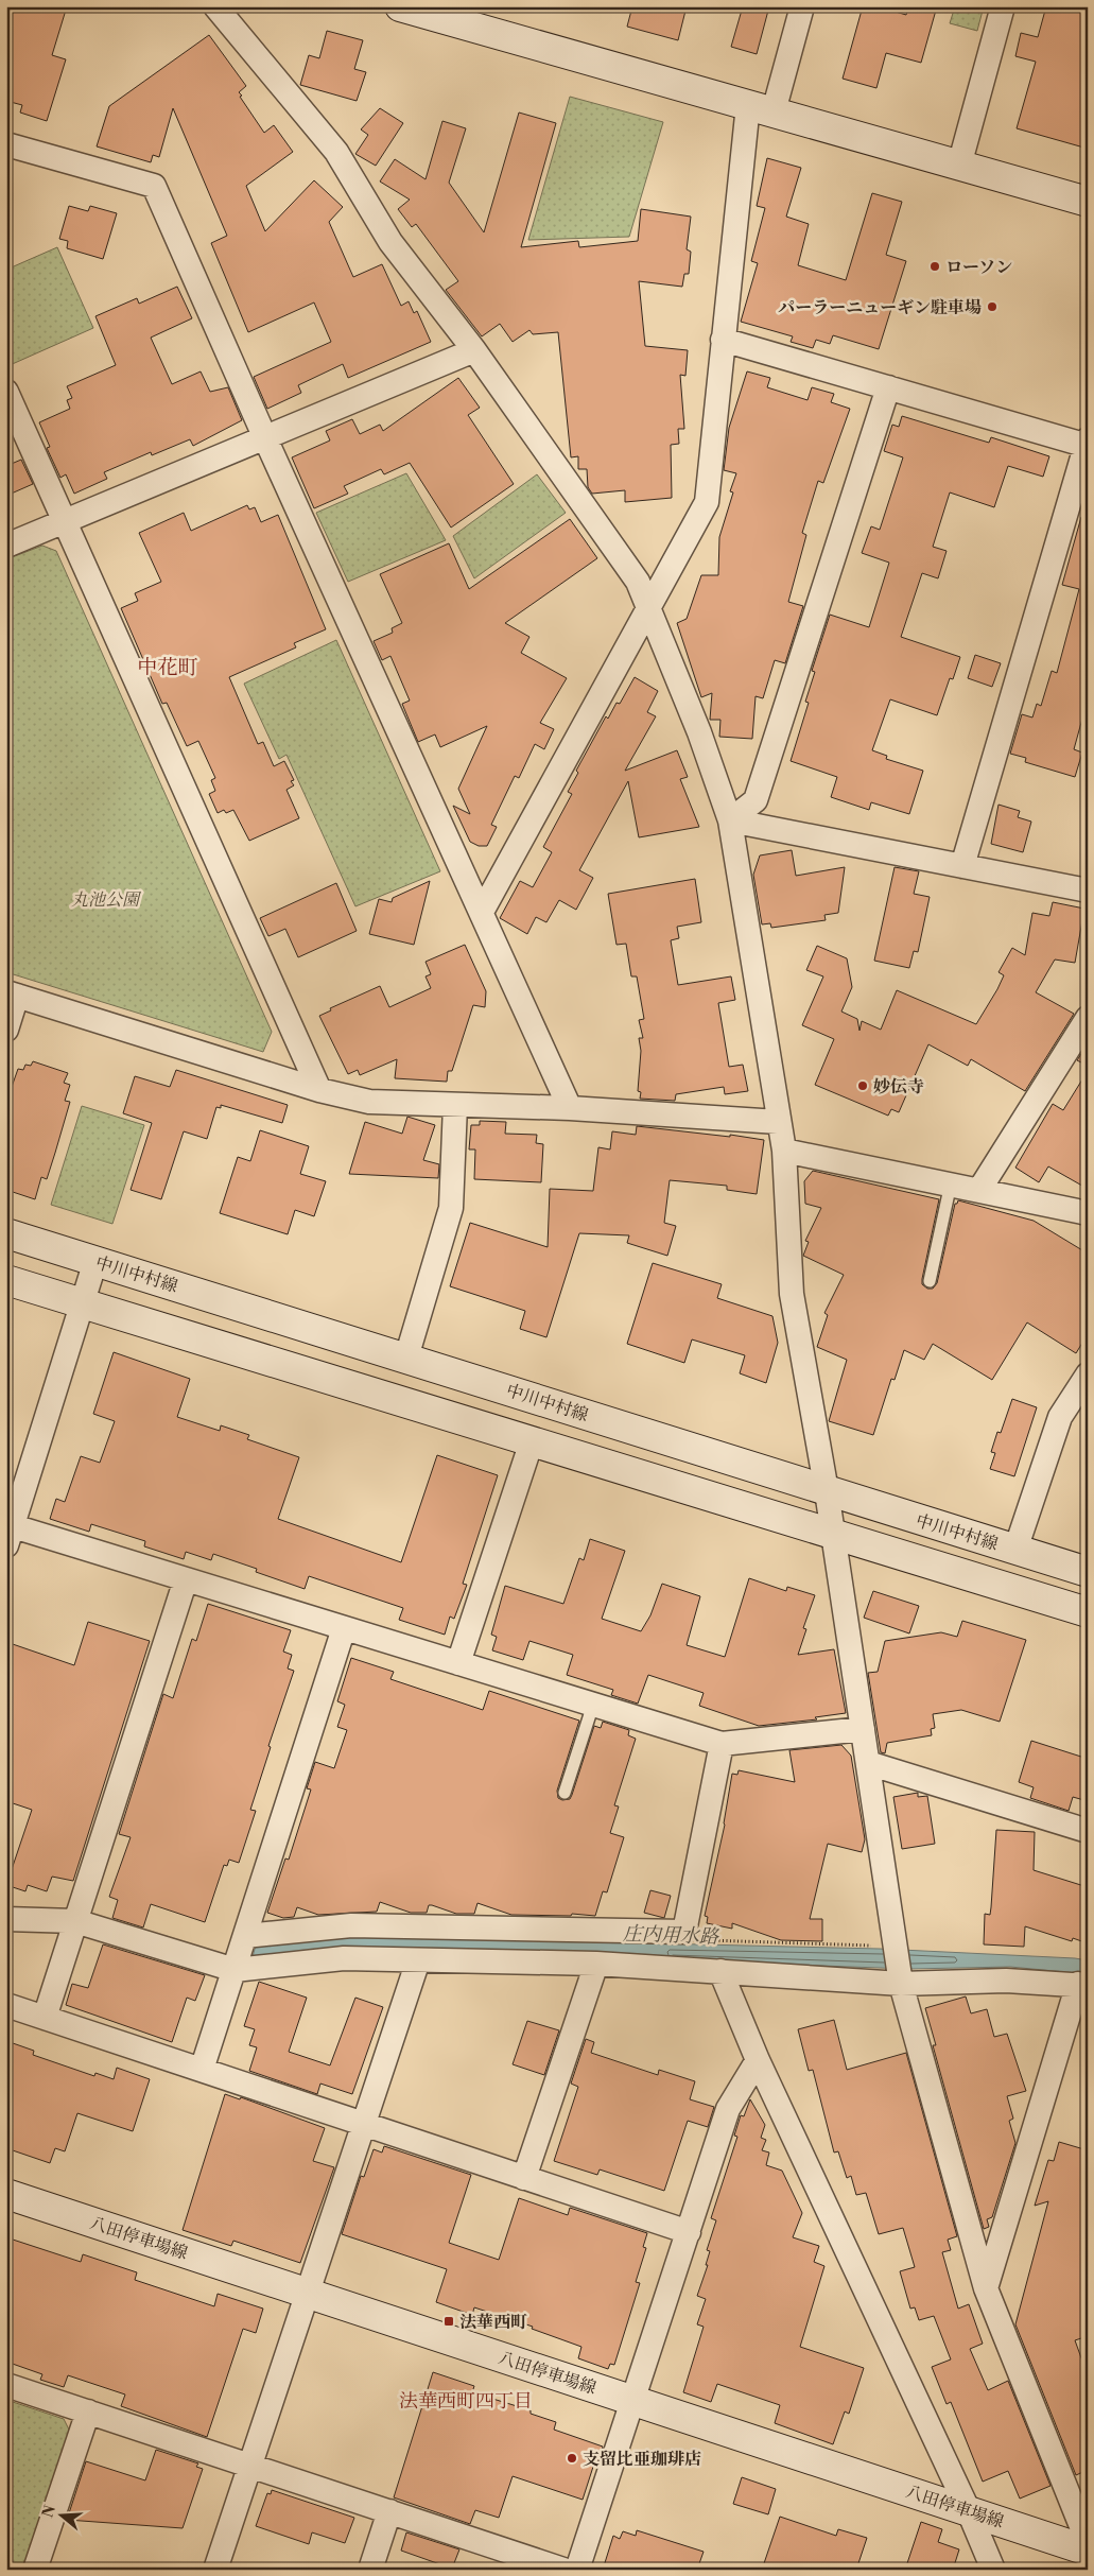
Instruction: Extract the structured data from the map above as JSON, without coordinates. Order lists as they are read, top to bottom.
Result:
{
  "streets": {
    "main road": ["中川中村線", "八田停車場線"]
  },
  "districts": ["中花町", "法華西町四丁目"],
  "water": ["庄内用水路"],
  "parks": ["丸池公園"],
  "places": {
    "other": [
      "ローソン",
      "パーラーニューギン駐車場",
      "妙伝寺",
      "支留比亜珈琲店"
    ],
    "transit": ["法華西町"]
  },
  "north": "left"
}
